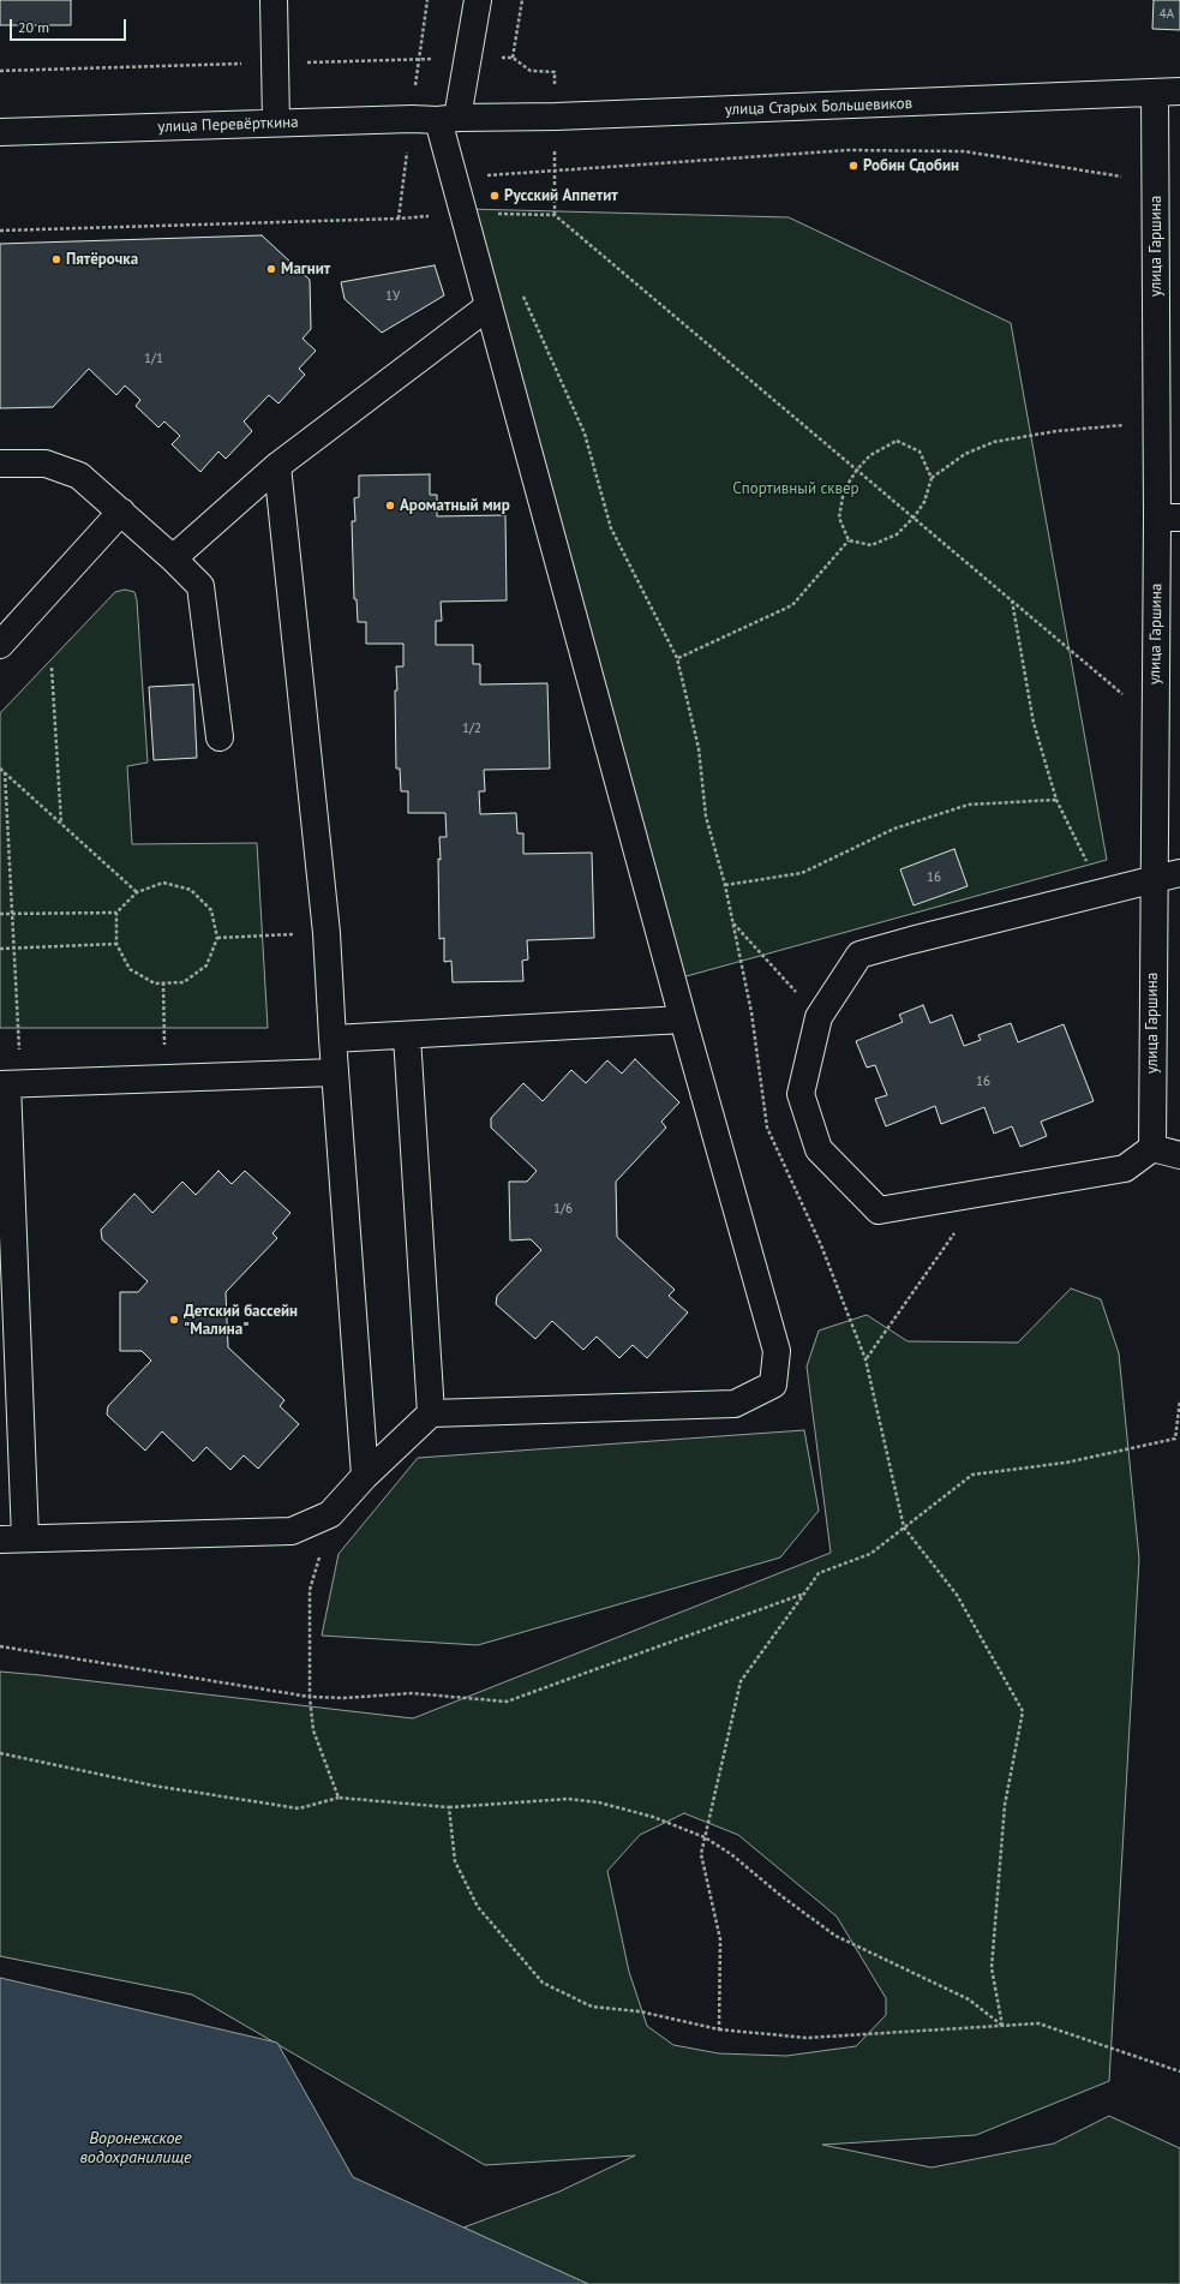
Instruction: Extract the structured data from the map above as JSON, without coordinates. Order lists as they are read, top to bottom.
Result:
{
  "streets": {
    "street": ["улица Старых Большевиков", "улица Перевёрткина", "улица Гаршина"]
  },
  "crossings": [
    ["улица Старых Большевиков", "улица Перевёрткина"],
    ["улица Старых Большевиков", "улица Гаршина"]
  ],
  "water": ["Воронежское водохранилище"],
  "parks": ["Спортивный сквер"],
  "places": [
    "Робин Сдобин",
    "Русский Аппетит",
    "Пятёрочка",
    "Магнит",
    "Ароматный мир",
    "Детский бассейн \"Малина\""
  ],
  "house_numbers": [
    "4А",
    "1У",
    "1/1",
    "1/2",
    "16",
    "16",
    "1/6"
  ],
  "scale_bar": "20 m"
}
